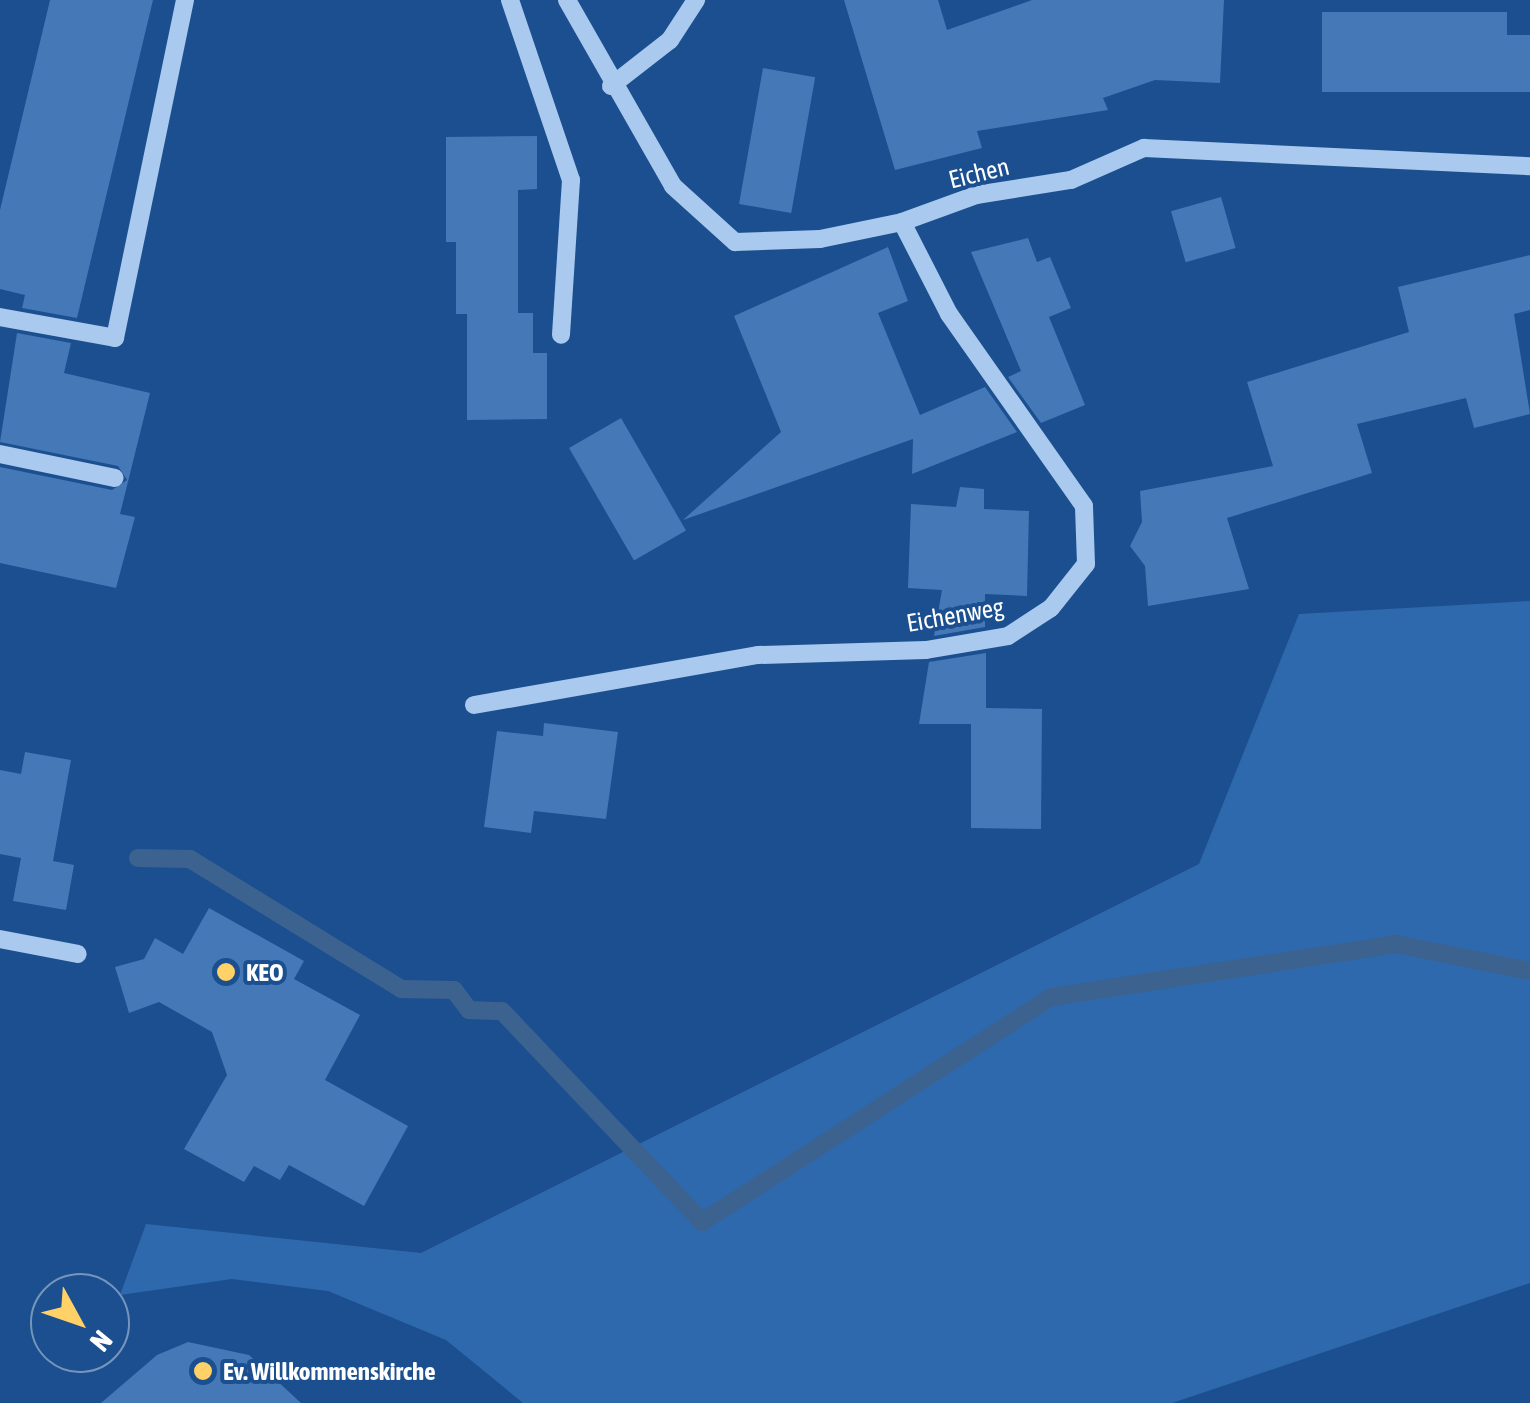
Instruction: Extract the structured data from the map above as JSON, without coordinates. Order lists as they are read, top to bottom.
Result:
{
  "streets": {
    "street": ["Eichen", "Eichenweg"]
  },
  "crossings": [
    ["Eichen", "Eichenweg"]
  ],
  "places": ["KEO", "Ev. Willkommenskirche"],
  "north": "bottom right"
}
